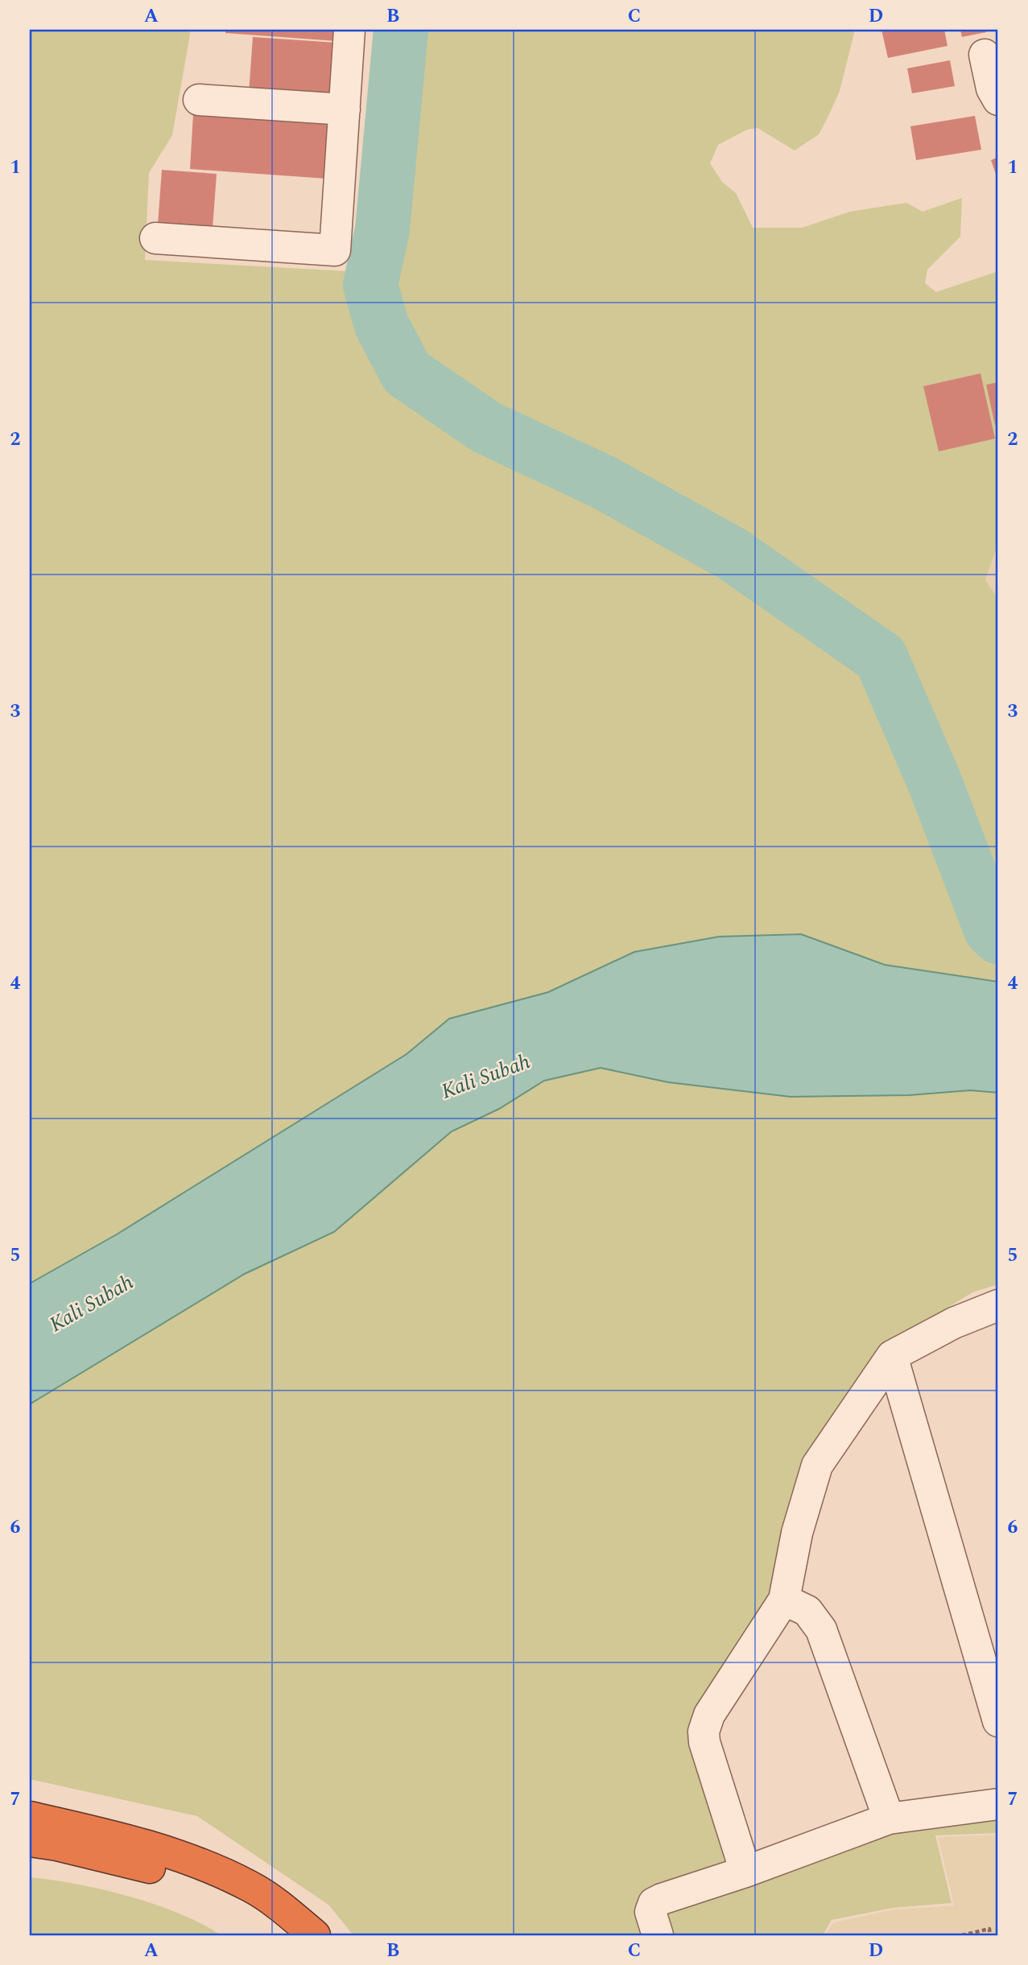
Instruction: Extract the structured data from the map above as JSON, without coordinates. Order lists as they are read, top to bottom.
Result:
{
  "water": ["Kali Subah"],
  "grid": {
    "columns": [
      "A",
      "B",
      "C",
      "D"
    ],
    "rows": [
      "1",
      "2",
      "3",
      "4",
      "5",
      "6",
      "7"
    ]
  }
}
